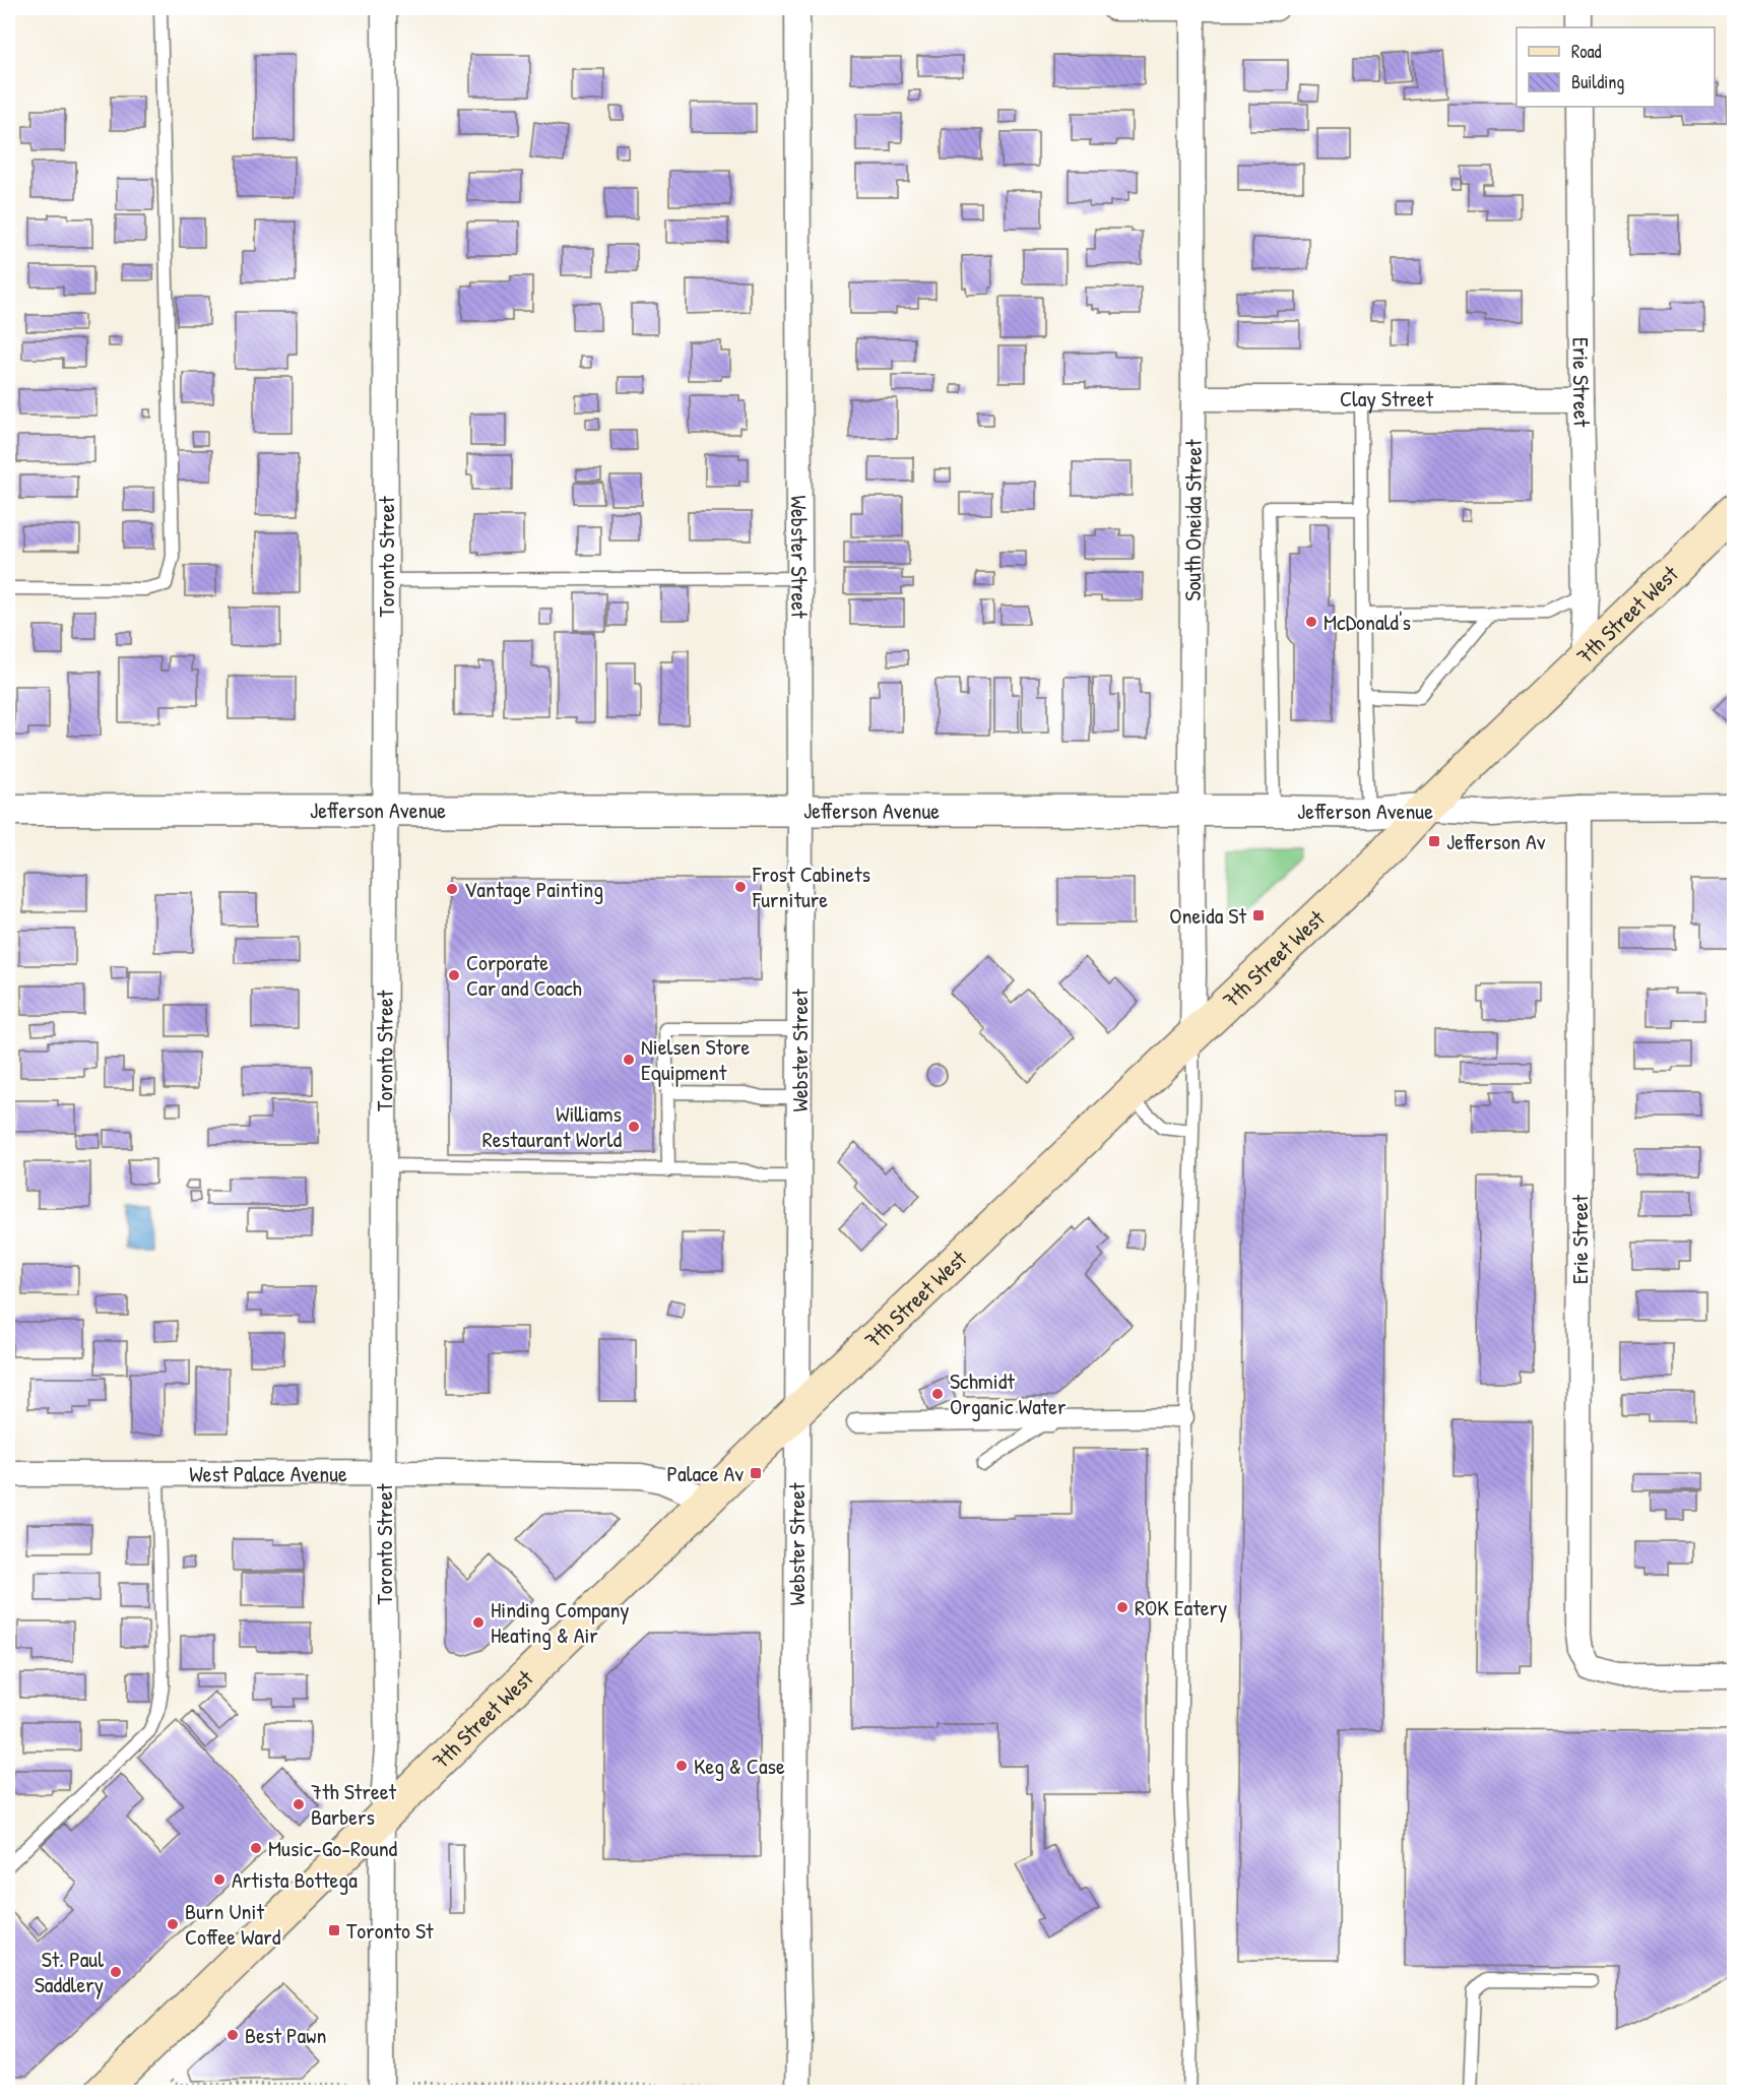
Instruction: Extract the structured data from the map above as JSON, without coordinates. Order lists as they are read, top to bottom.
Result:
{
  "streets": {
    "main road": ["7th Street West"],
    "street": [
      "Erie Street",
      "Clay Street",
      "South Oneida Street",
      "Toronto Street",
      "Webster Street",
      "Jefferson Avenue",
      "West Palace Avenue"
    ]
  },
  "crossings": [
    ["Erie Street", "Clay Street"],
    ["Erie Street", "7th Street West"],
    ["Erie Street", "Jefferson Avenue"],
    ["Clay Street", "South Oneida Street"],
    ["South Oneida Street", "7th Street West"],
    ["South Oneida Street", "Jefferson Avenue"],
    ["Toronto Street", "7th Street West"],
    ["Toronto Street", "Jefferson Avenue"],
    ["Toronto Street", "West Palace Avenue"],
    ["Webster Street", "7th Street West"],
    ["Webster Street", "Jefferson Avenue"],
    ["7th Street West", "Jefferson Avenue"],
    ["7th Street West", "West Palace Avenue"]
  ],
  "places": {
    "other": [
      "McDonald's",
      "Frost Cabinets Furniture",
      "Vantage Painting",
      "Corporate Car and Coach",
      "Nielsen Store Equipment",
      "Williams Restaurant World",
      "Schmidt Organic Water",
      "ROK Eatery",
      "Hinding Company Heating & Air",
      "Keg & Case",
      "7th Street Barbers",
      "Music-Go-Round",
      "Artista Bottega",
      "Burn Unit Coffee Ward",
      "St. Paul Saddlery",
      "Best Pawn"
    ],
    "transit": [
      "Jefferson Av",
      "Oneida St",
      "Palace Av",
      "Toronto St"
    ]
  },
  "legend": ["Road", "Building"]
}
